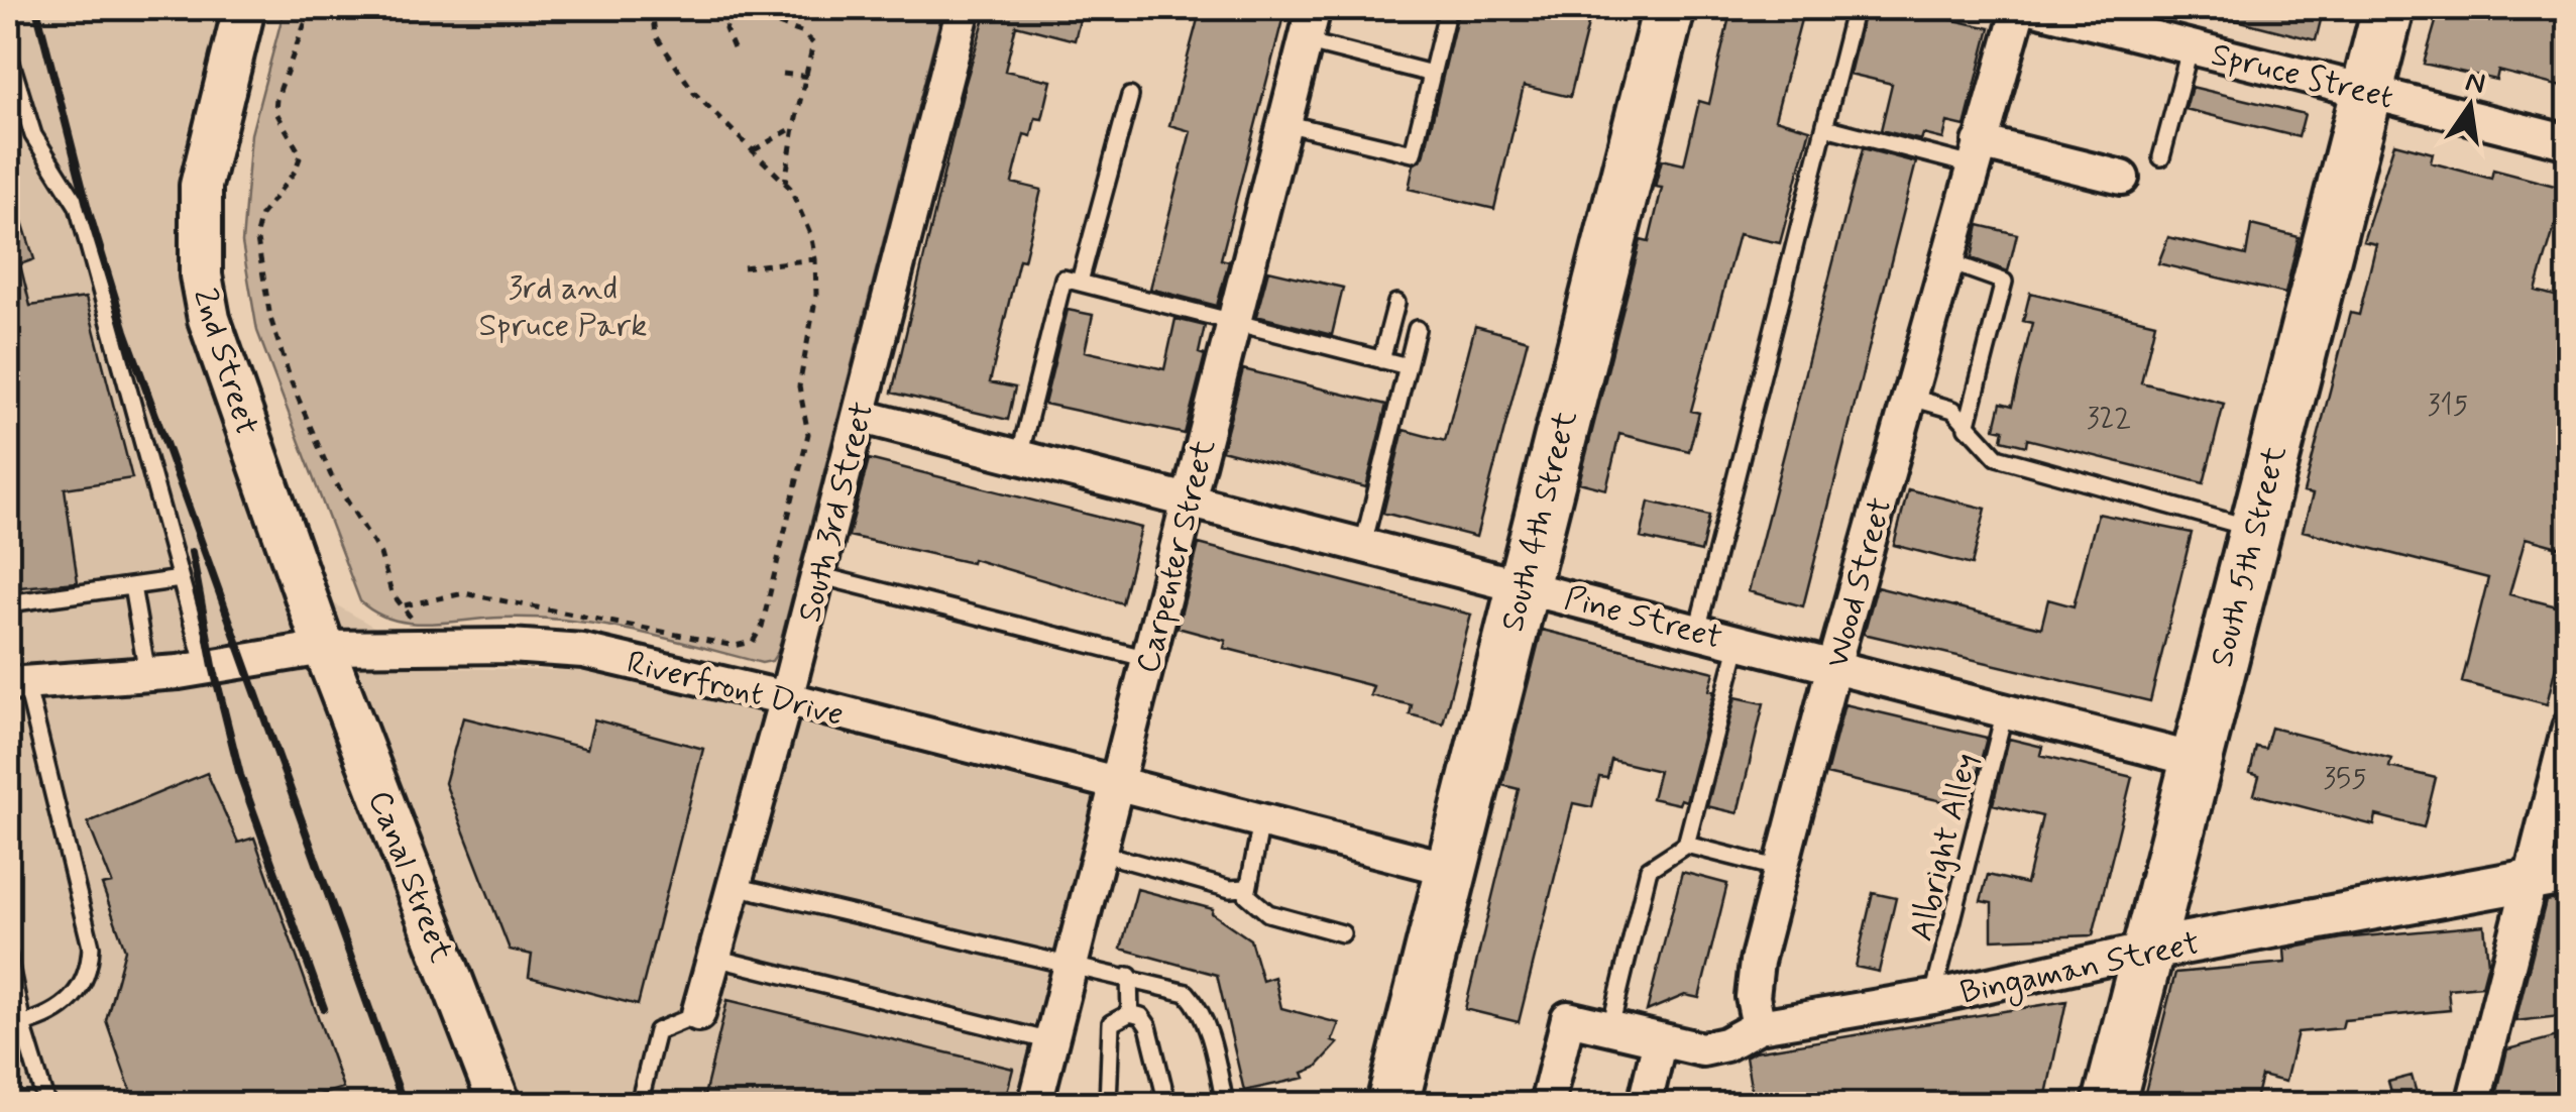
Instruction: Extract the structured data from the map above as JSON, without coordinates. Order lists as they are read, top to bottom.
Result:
{
  "streets": {
    "main road": ["South 4th Street", "South 5th Street"],
    "street": [
      "Spruce Street",
      "2nd Street",
      "South 3rd Street",
      "Carpenter Street",
      "Wood Street",
      "Pine Street",
      "Riverfront Drive",
      "Canal Street",
      "Bingaman Street"
    ],
    "lane": ["Albright Alley"]
  },
  "crossings": [
    ["Spruce Street", "South 5th Street"],
    ["2nd Street", "Riverfront Drive"],
    ["2nd Street", "Canal Street"],
    ["South 3rd Street", "Pine Street"],
    ["South 3rd Street", "Riverfront Drive"],
    ["South 4th Street", "Pine Street"],
    ["South 4th Street", "Riverfront Drive"],
    ["Carpenter Street", "Pine Street"],
    ["Carpenter Street", "Riverfront Drive"],
    ["South 5th Street", "Pine Street"],
    ["South 5th Street", "Bingaman Street"],
    ["Wood Street", "Pine Street"],
    ["Wood Street", "Bingaman Street"],
    ["Pine Street", "Albright Alley"],
    ["Riverfront Drive", "Canal Street"],
    ["Albright Alley", "Bingaman Street"]
  ],
  "parks": ["3rd and Spruce Park"],
  "house_numbers": ["315", "322", "355"],
  "north": "top"
}
